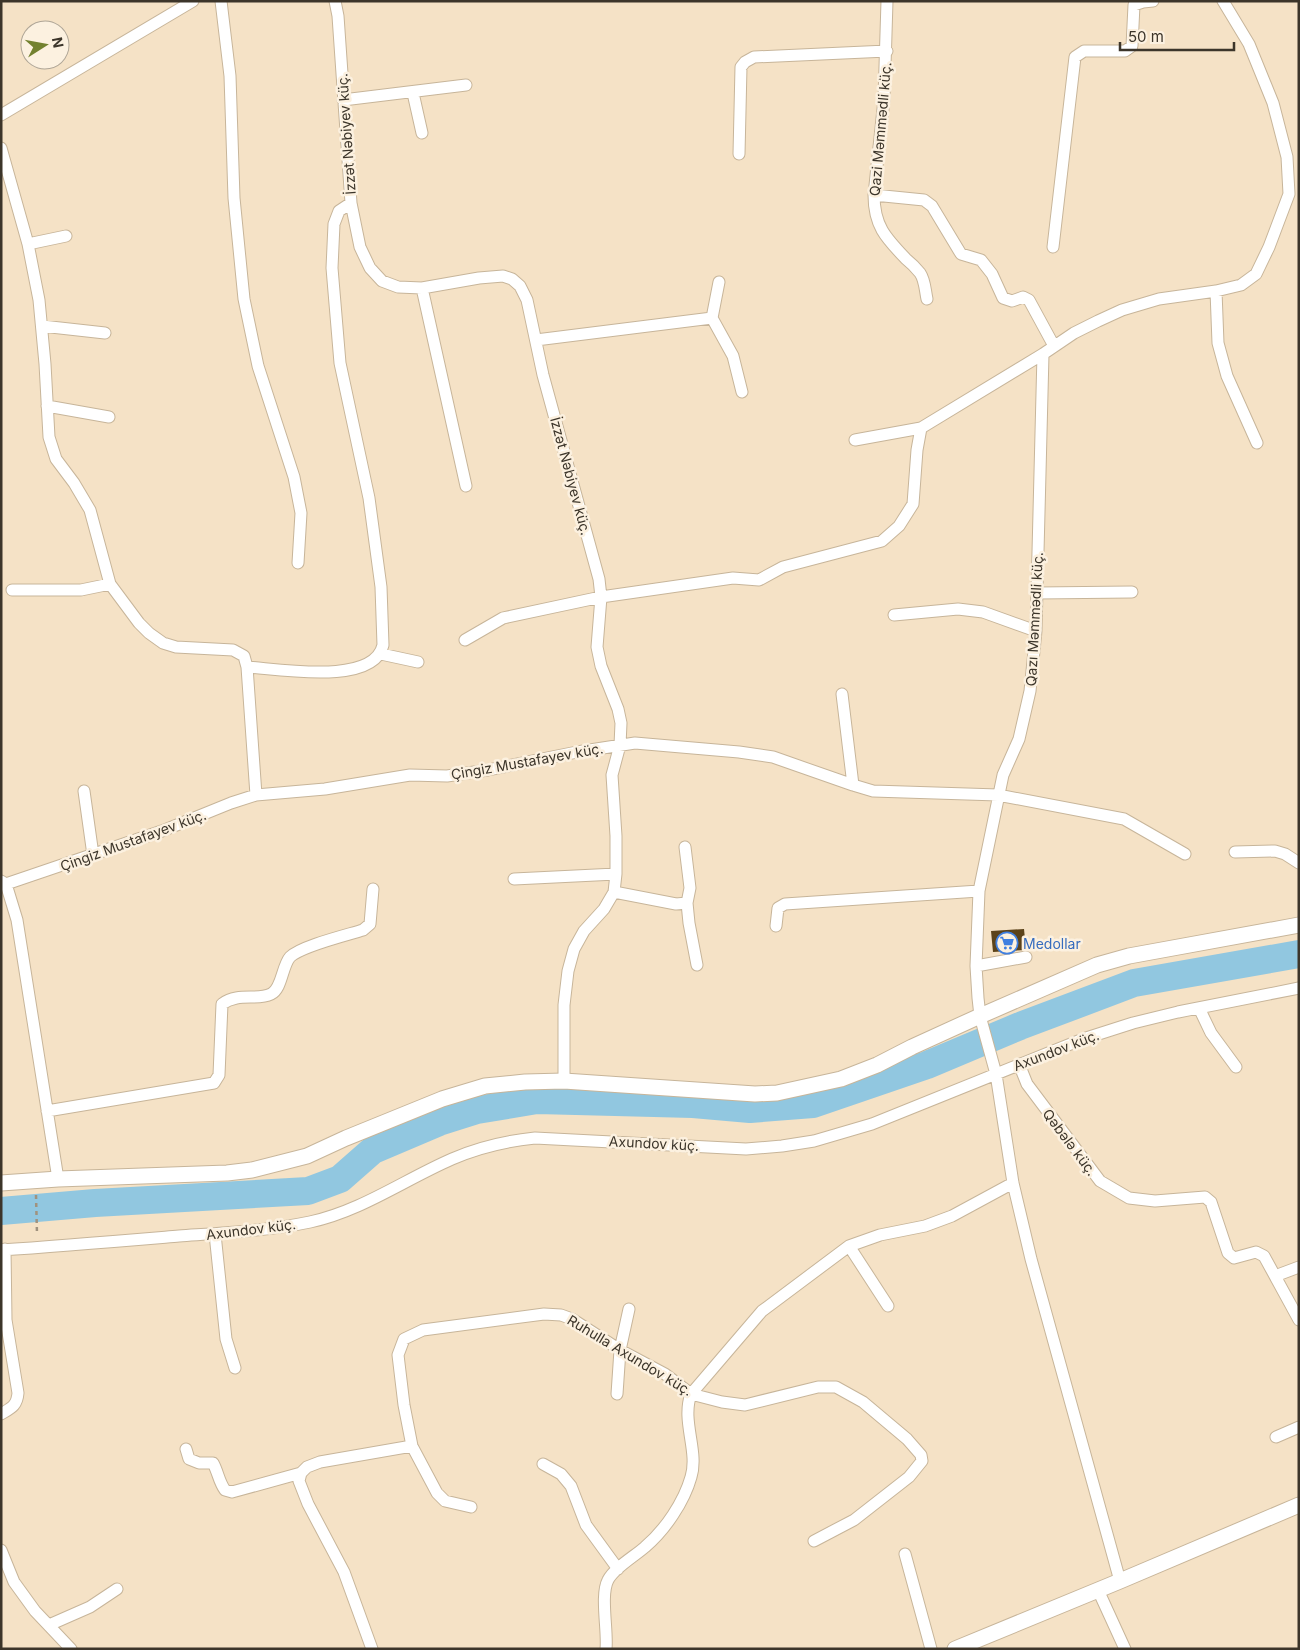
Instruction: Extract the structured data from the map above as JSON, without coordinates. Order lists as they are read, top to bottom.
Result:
{
  "streets": {
    "street": [
      "Qazi Məmmədli küç.",
      "İzzət Nəbiyev küç.",
      "Qazı Məmmədli küç.",
      "Çingiz Mustafayev küç.",
      "Axundov küç.",
      "Qəbələ küç.",
      "Ruhulla Axundov küç."
    ]
  },
  "crossings": [
    ["İzzət Nəbiyev küç.", "Çingiz Mustafayev küç."],
    ["Qazı Məmmədli küç.", "Çingiz Mustafayev küç."],
    ["Qazı Məmmədli küç.", "Axundov küç."],
    ["Axundov küç.", "Qəbələ küç."]
  ],
  "places": {
    "supermarket": ["Medollar"]
  },
  "scale_bar": "50 m",
  "north": "right"
}
